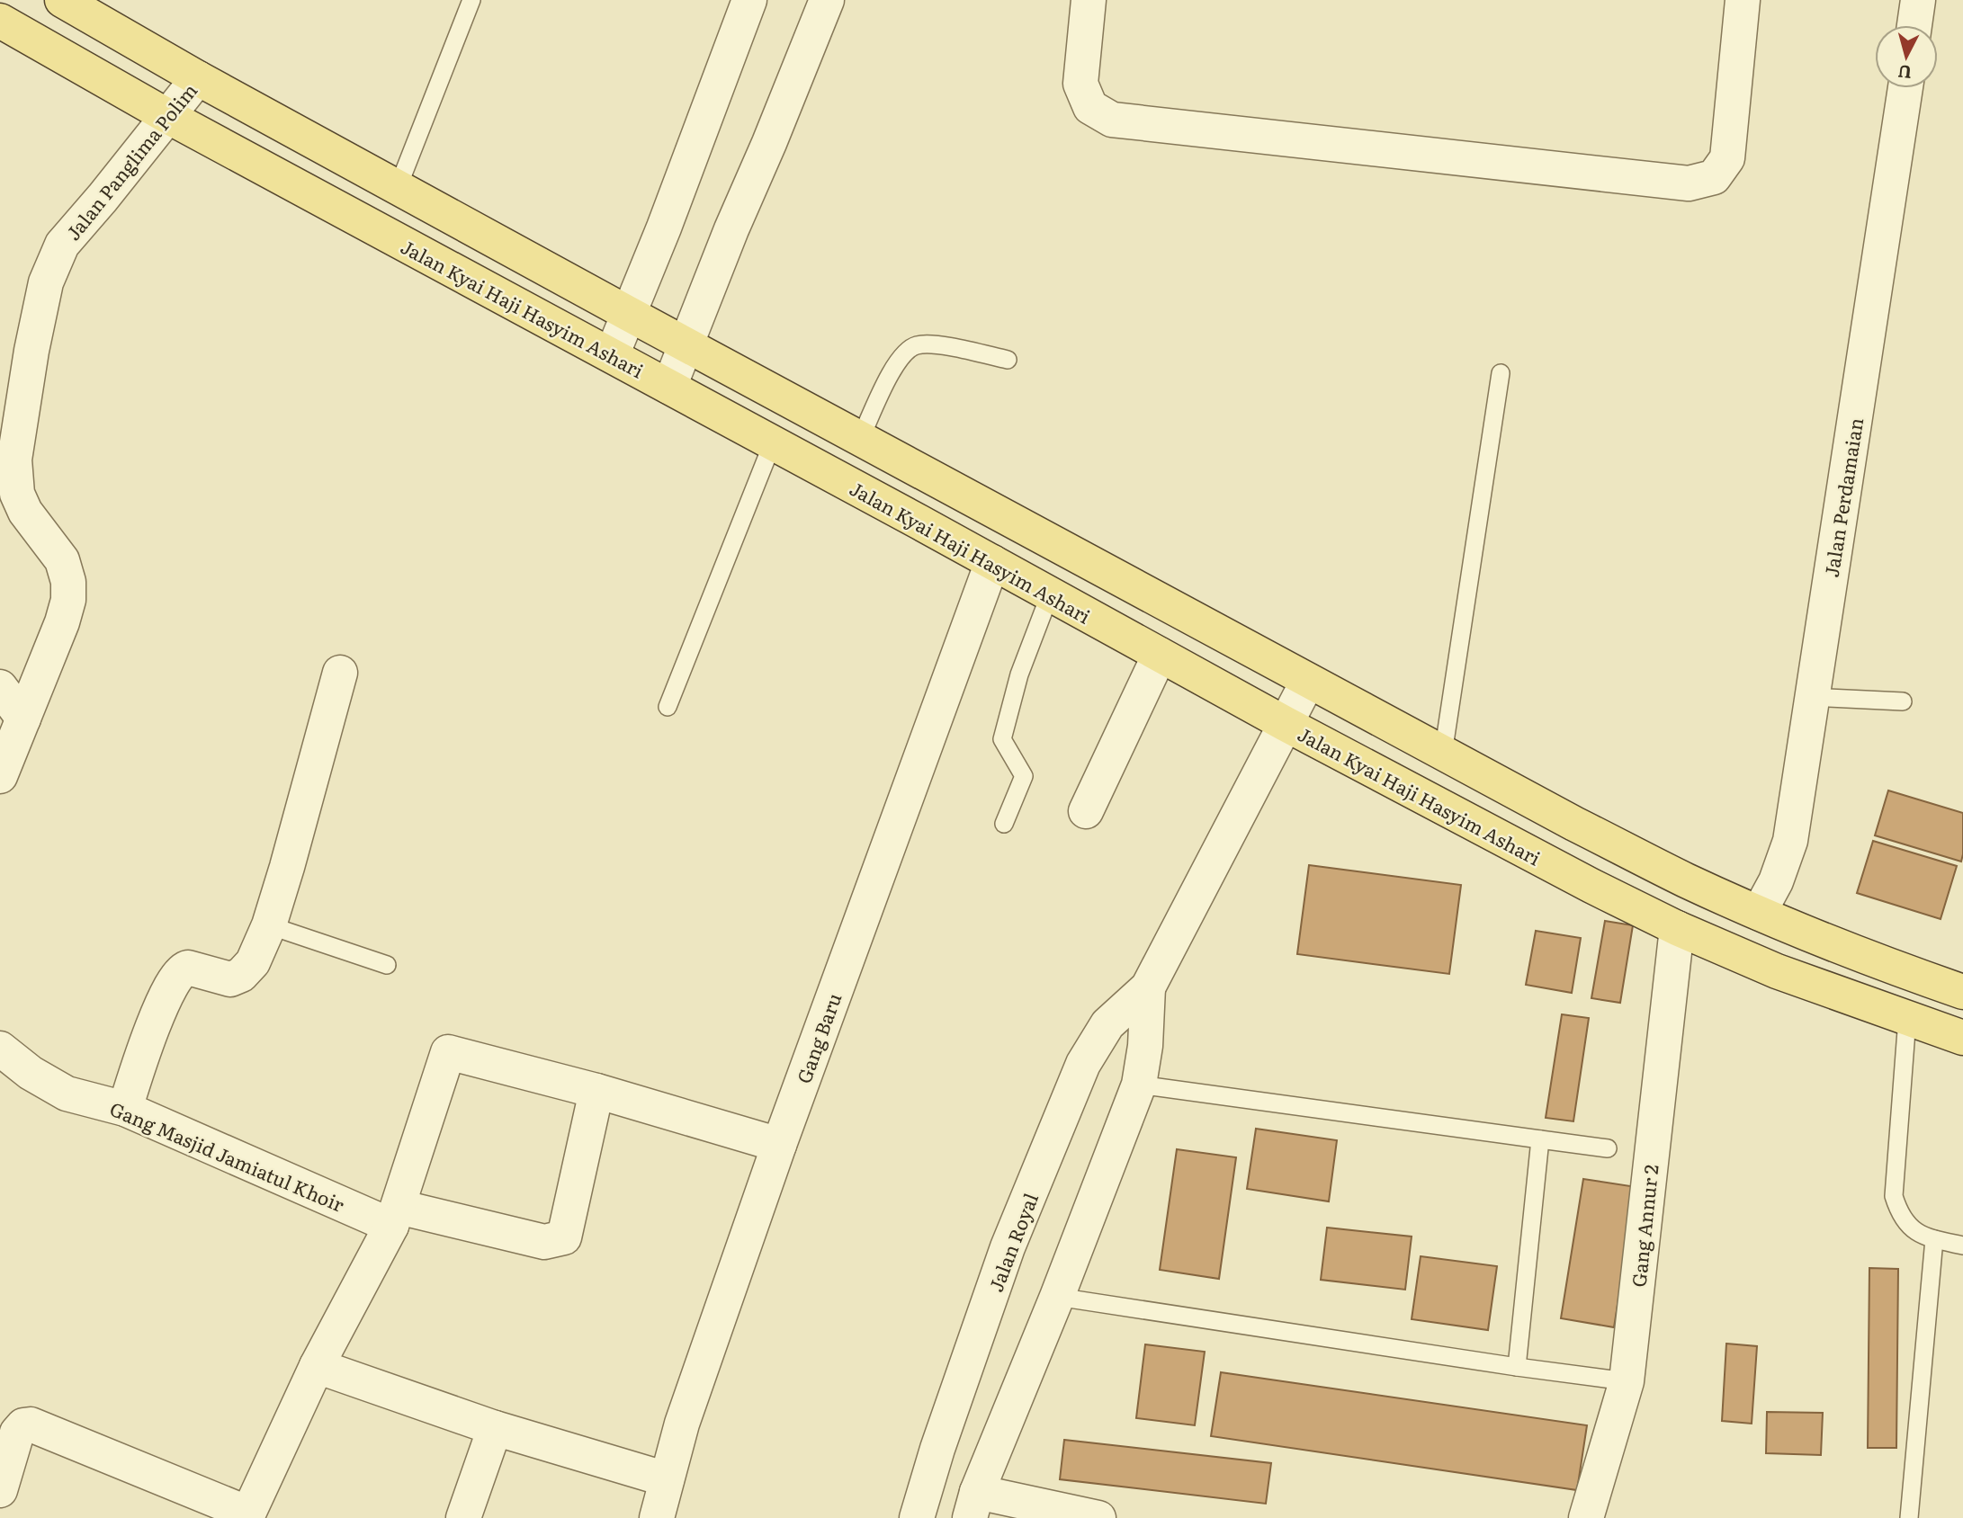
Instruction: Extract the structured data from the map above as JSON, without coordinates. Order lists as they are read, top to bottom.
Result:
{
  "streets": {
    "main road": ["Jalan Kyai Haji Hasyim Ashari"],
    "street": [
      "Jalan Panglima Polim",
      "Jalan Perdamaian",
      "Gang Baru",
      "Gang Masjid Jamiatul Khoir",
      "Gang Annur 2",
      "Jalan Royal"
    ]
  },
  "crossings": [
    ["Jalan Panglima Polim", "Jalan Kyai Haji Hasyim Ashari"],
    ["Jalan Kyai Haji Hasyim Ashari", "Gang Baru"],
    ["Jalan Kyai Haji Hasyim Ashari", "Gang Annur 2"],
    ["Jalan Kyai Haji Hasyim Ashari", "Jalan Royal"]
  ],
  "north": "bottom"
}
